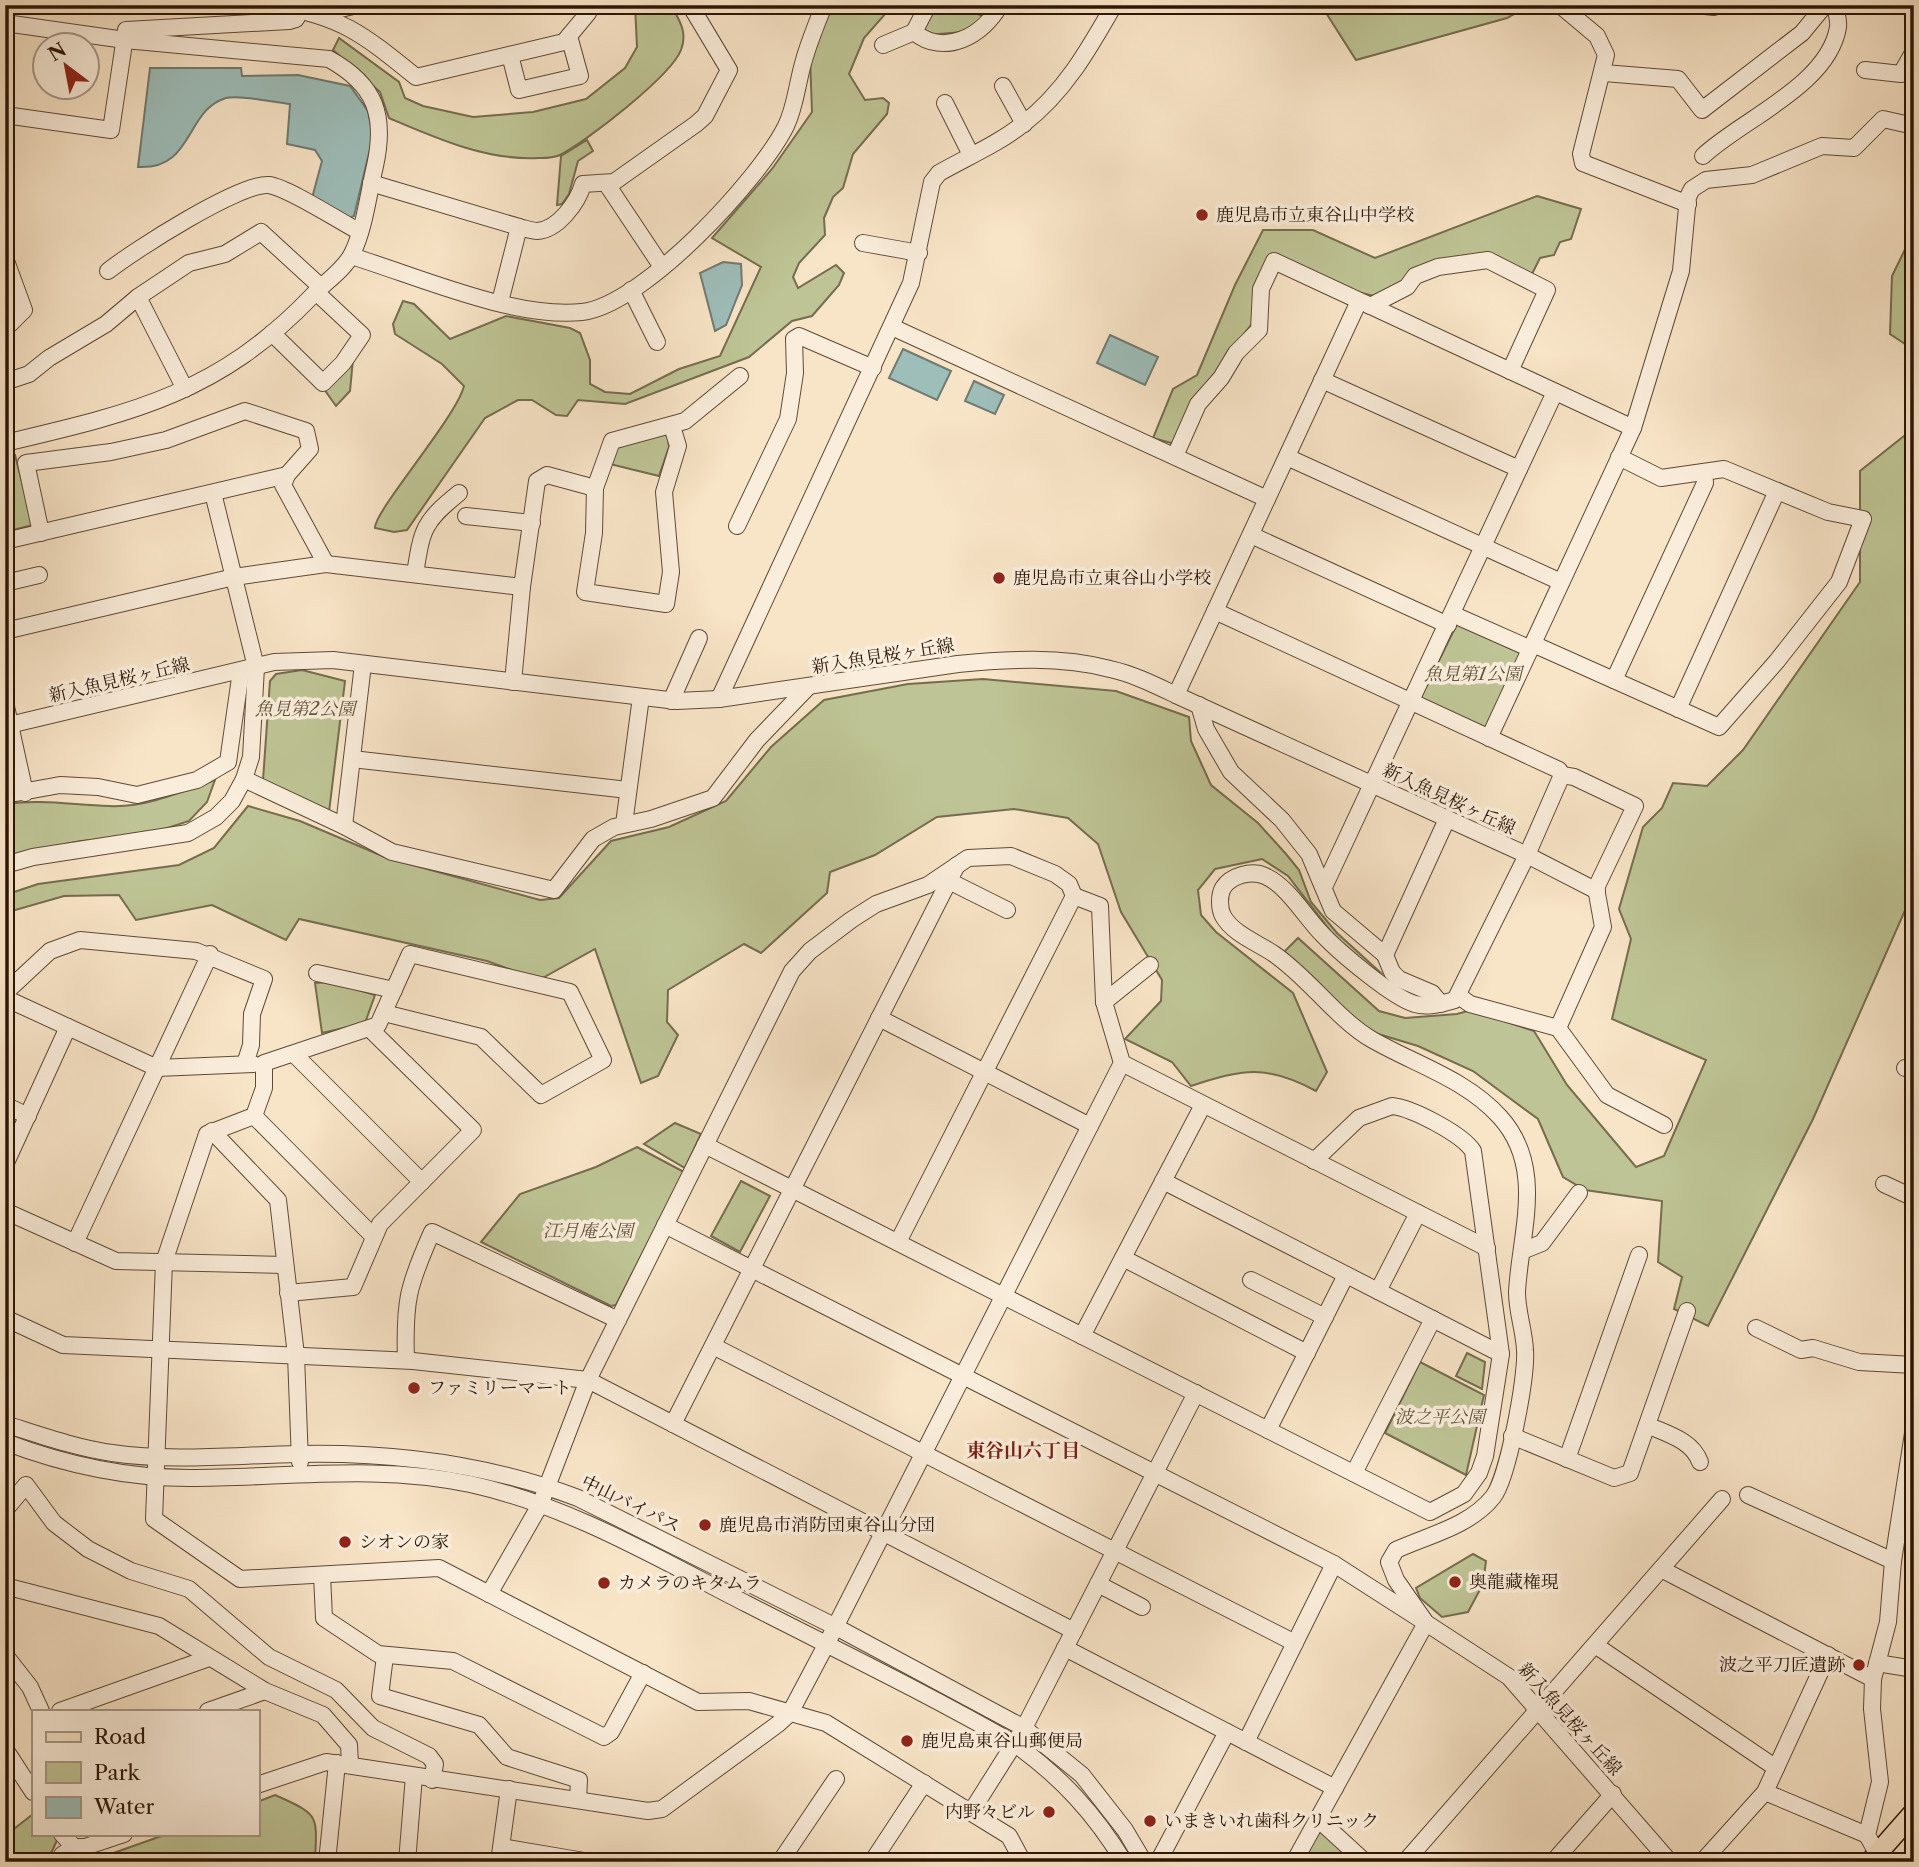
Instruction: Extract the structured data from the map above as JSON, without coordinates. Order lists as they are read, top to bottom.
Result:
{
  "streets": {
    "street": ["新入魚見桜ヶ丘線", "中山バイパス"]
  },
  "districts": ["東谷山六丁目"],
  "parks": [
    "魚見第1公園",
    "魚見第2公園",
    "江月庵公園",
    "波之平公園"
  ],
  "places": [
    "鹿児島市立東谷山中学校",
    "鹿児島市立東谷山小学校",
    "ファミリーマート",
    "鹿児島市消防団東谷山分団",
    "シオンの家",
    "奥龍藏権現",
    "カメラのキタムラ",
    "波之平刀匠遺跡",
    "鹿児島東谷山郵便局",
    "内野々ビル",
    "いまきいれ歯科クリニック"
  ],
  "legend": ["Road", "Park", "Water"],
  "north": "top left"
}
